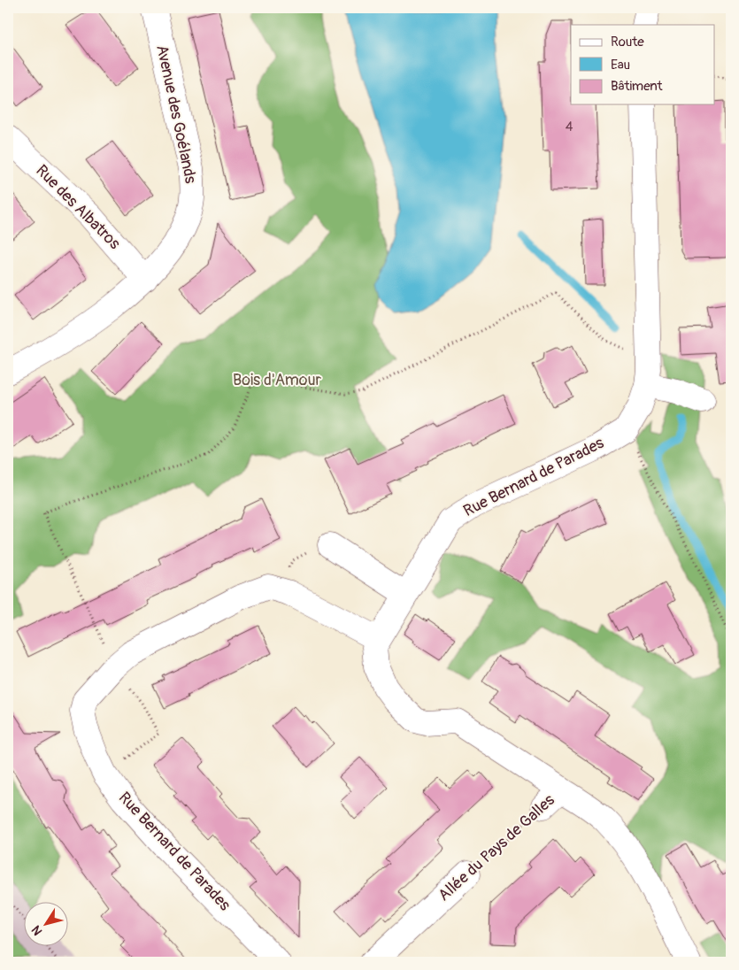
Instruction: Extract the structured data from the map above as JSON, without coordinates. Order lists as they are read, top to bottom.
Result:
{
  "streets": {
    "street": [
      "Avenue des Goélands",
      "Rue des Albatros",
      "Rue Bernard de Parades",
      "Allée du Pays de Galles"
    ]
  },
  "crossings": [
    ["Avenue des Goélands", "Rue des Albatros"],
    ["Rue Bernard de Parades", "Allée du Pays de Galles"]
  ],
  "parks": ["Bois d'Amour"],
  "house_numbers": ["4"],
  "legend": ["Route", "Eau", "Bâtiment"],
  "north": "bottom left"
}
